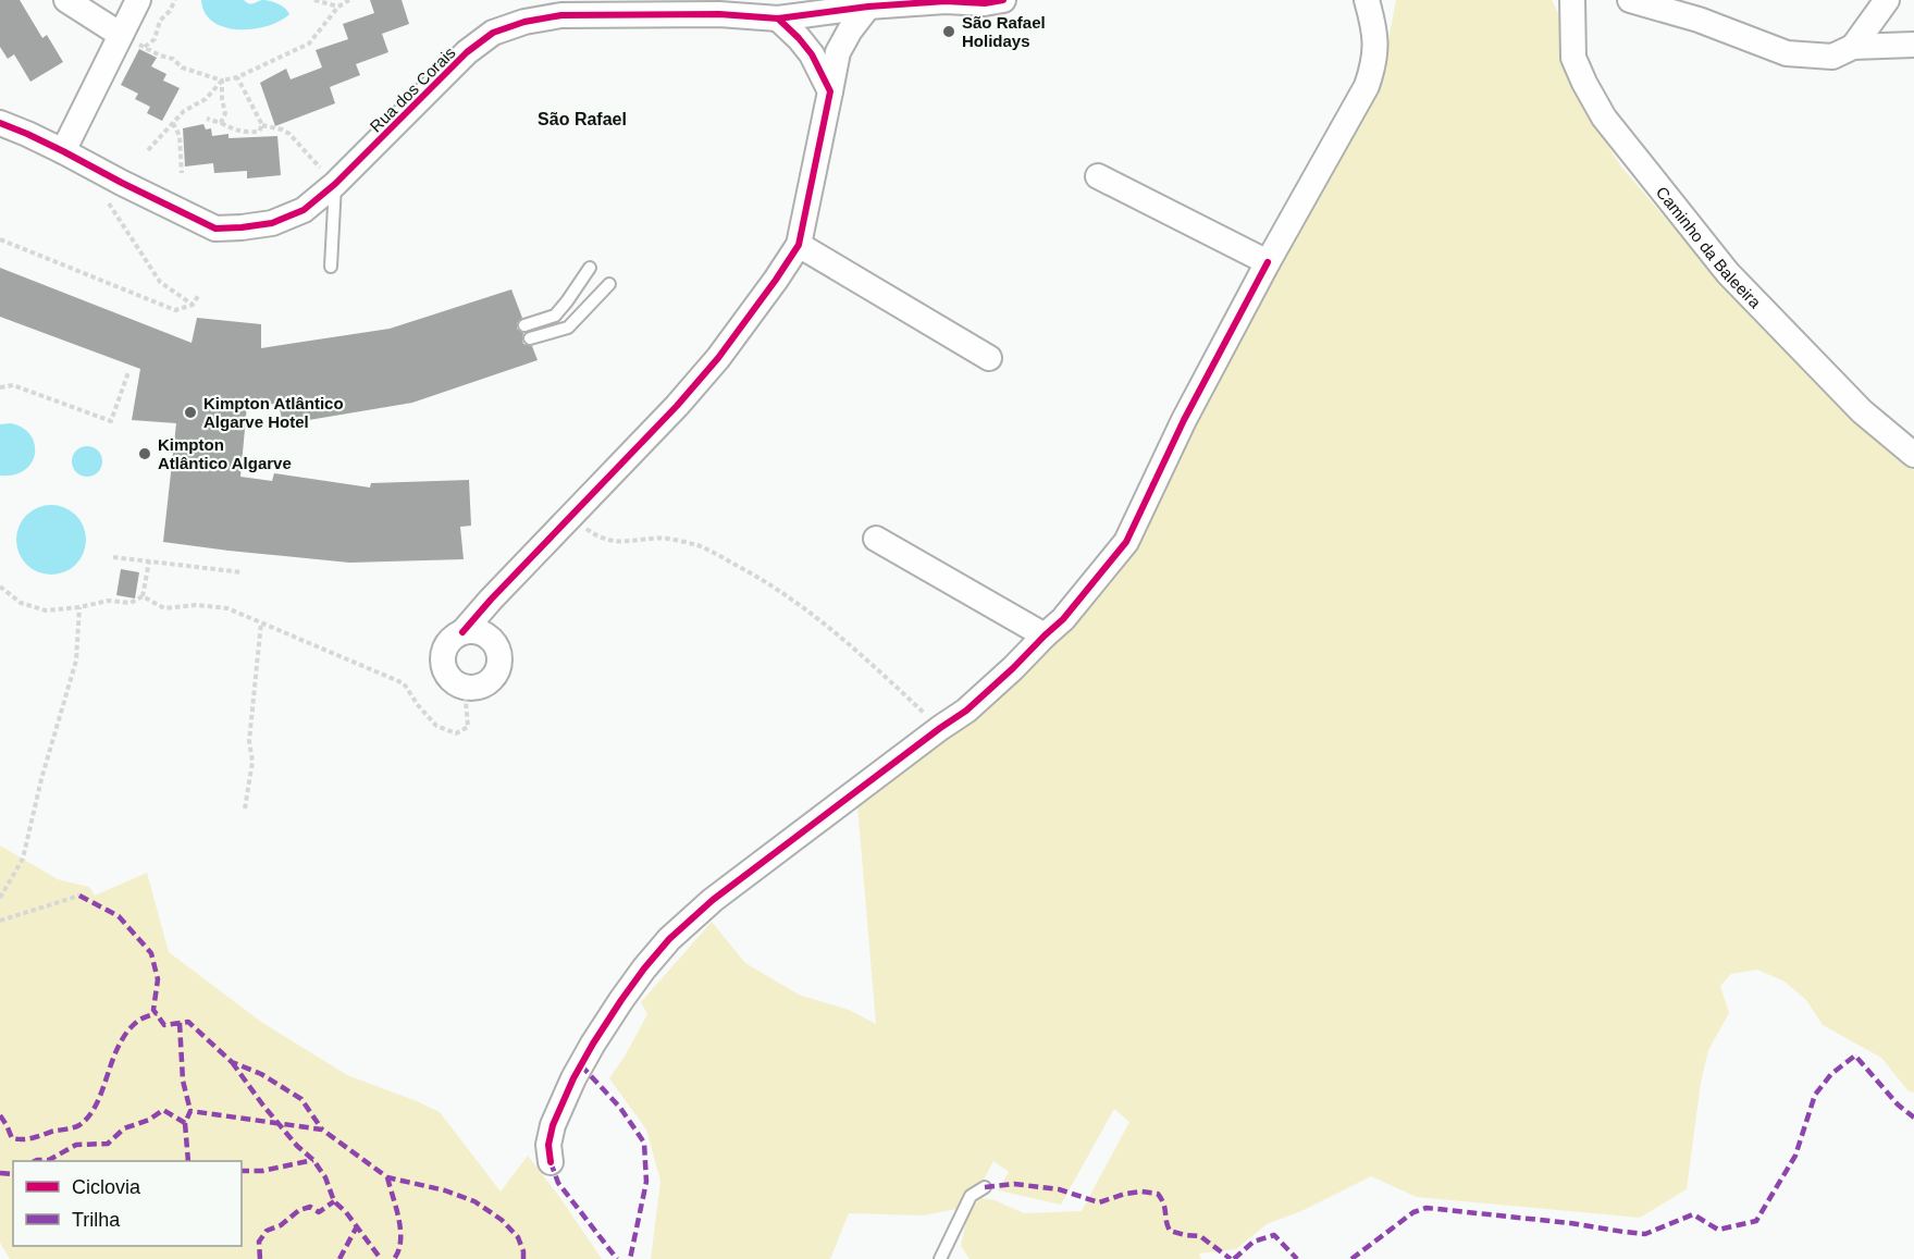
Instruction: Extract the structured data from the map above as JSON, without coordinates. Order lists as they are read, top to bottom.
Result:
{
  "streets": {
    "street": ["Rua dos Corais", "Caminho da Baleeira"]
  },
  "districts": ["São Rafael"],
  "places": ["São Rafael Holidays", "Kimpton Atlântico Algarve Hotel", "Kimpton Atlântico Algarve"],
  "legend": ["Ciclovia", "Trilha"]
}
